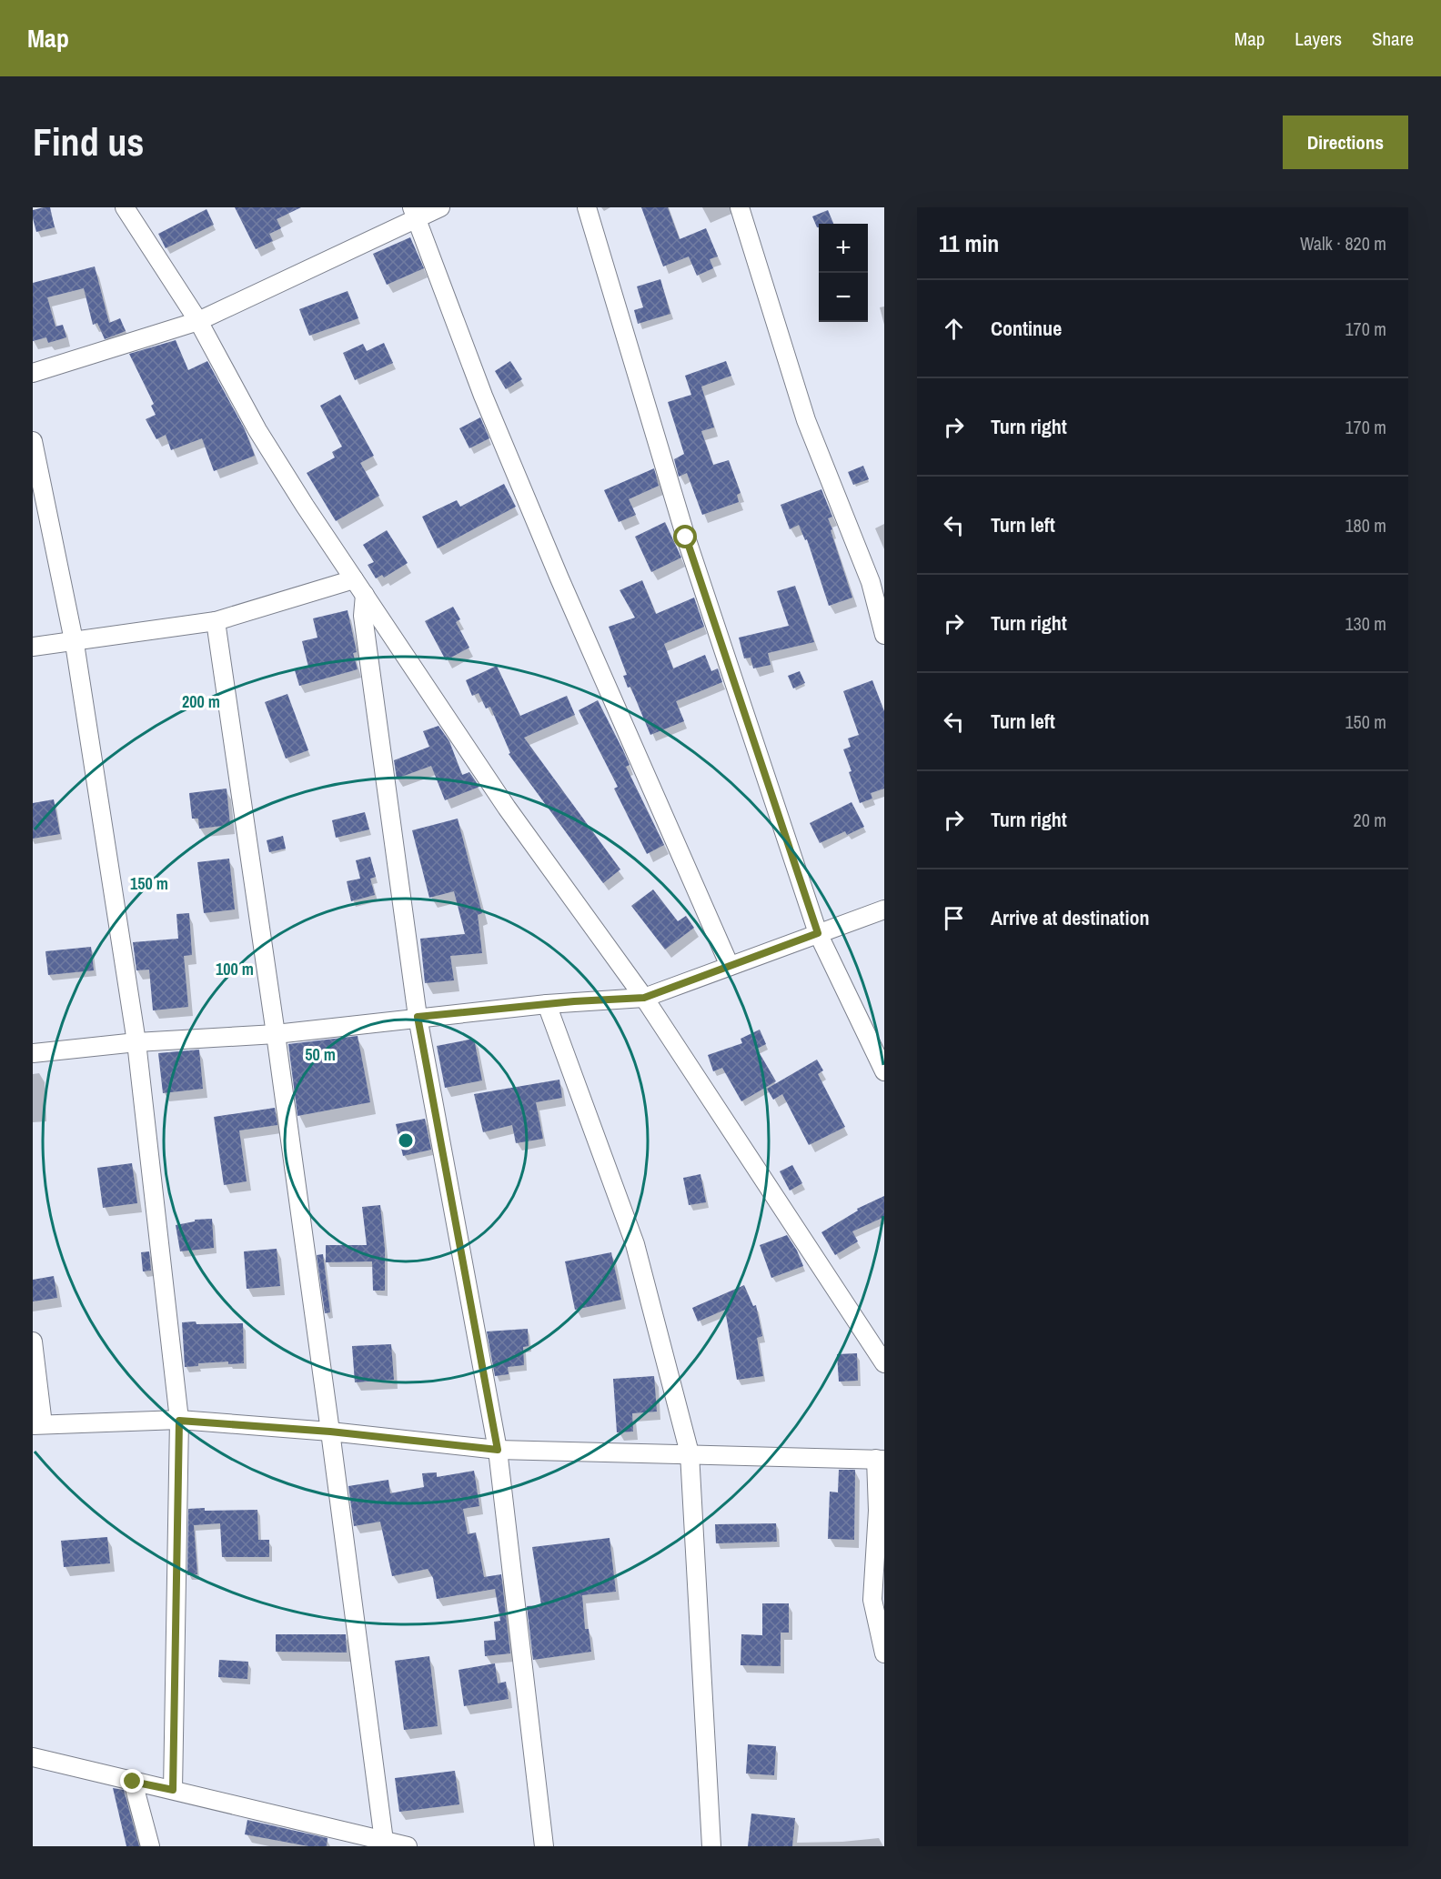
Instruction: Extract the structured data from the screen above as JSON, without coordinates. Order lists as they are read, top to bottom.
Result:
{
  "page": {
    "header": "Map",
    "nav": ["Map", "Layers", "Share"],
    "buttons": "Directions",
    "title": "Find us",
    "heading": ["11 min", "Walk · 820 m"],
    "map_buttons": ["+", "−"],
    "list": [
      ["Continue", "170 m"],
      ["Turn right", "170 m"],
      ["Turn left", "180 m"],
      ["Turn right", "130 m"],
      ["Turn left", "150 m"],
      ["Turn right", "20 m"],
      "Arrive at destination"
    ]
  },
  "rings": [
    "200 m",
    "150 m",
    "100 m",
    "50 m"
  ]
}
